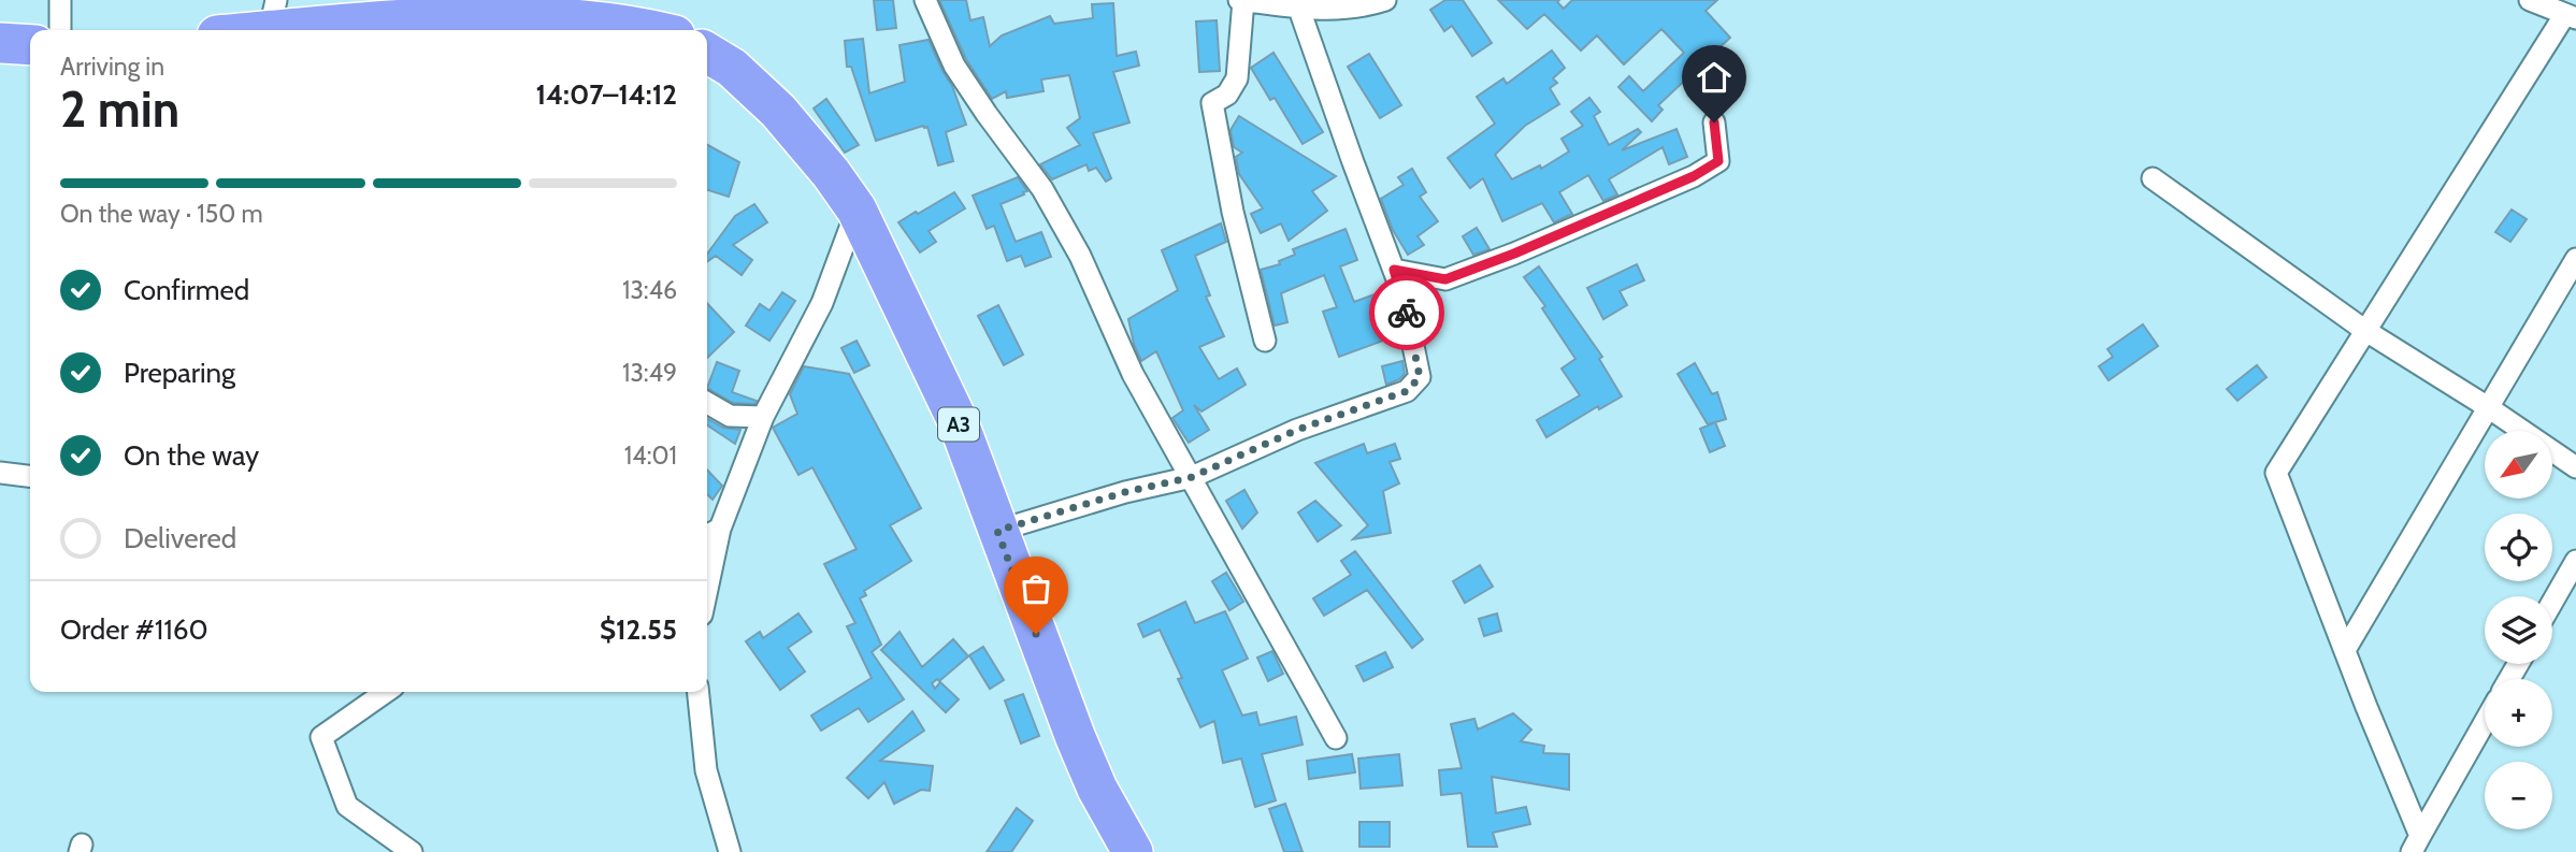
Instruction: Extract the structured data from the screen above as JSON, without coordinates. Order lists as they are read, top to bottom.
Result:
{
  "streets": {
    "highway": ["A3"]
  },
  "north": "bottom left",
  "page": {
    "heading": ["2 min", "Arriving in", "14:07–14:12"],
    "panel": ["Order #1160", "$12.55"],
    "bar": "On the way · 150 m",
    "list": [
      ["Confirmed", "13:46"],
      ["Preparing", "13:49"],
      ["On the way", "14:01"],
      "Delivered"
    ],
    "map_buttons": ["+", "−"]
  }
}
